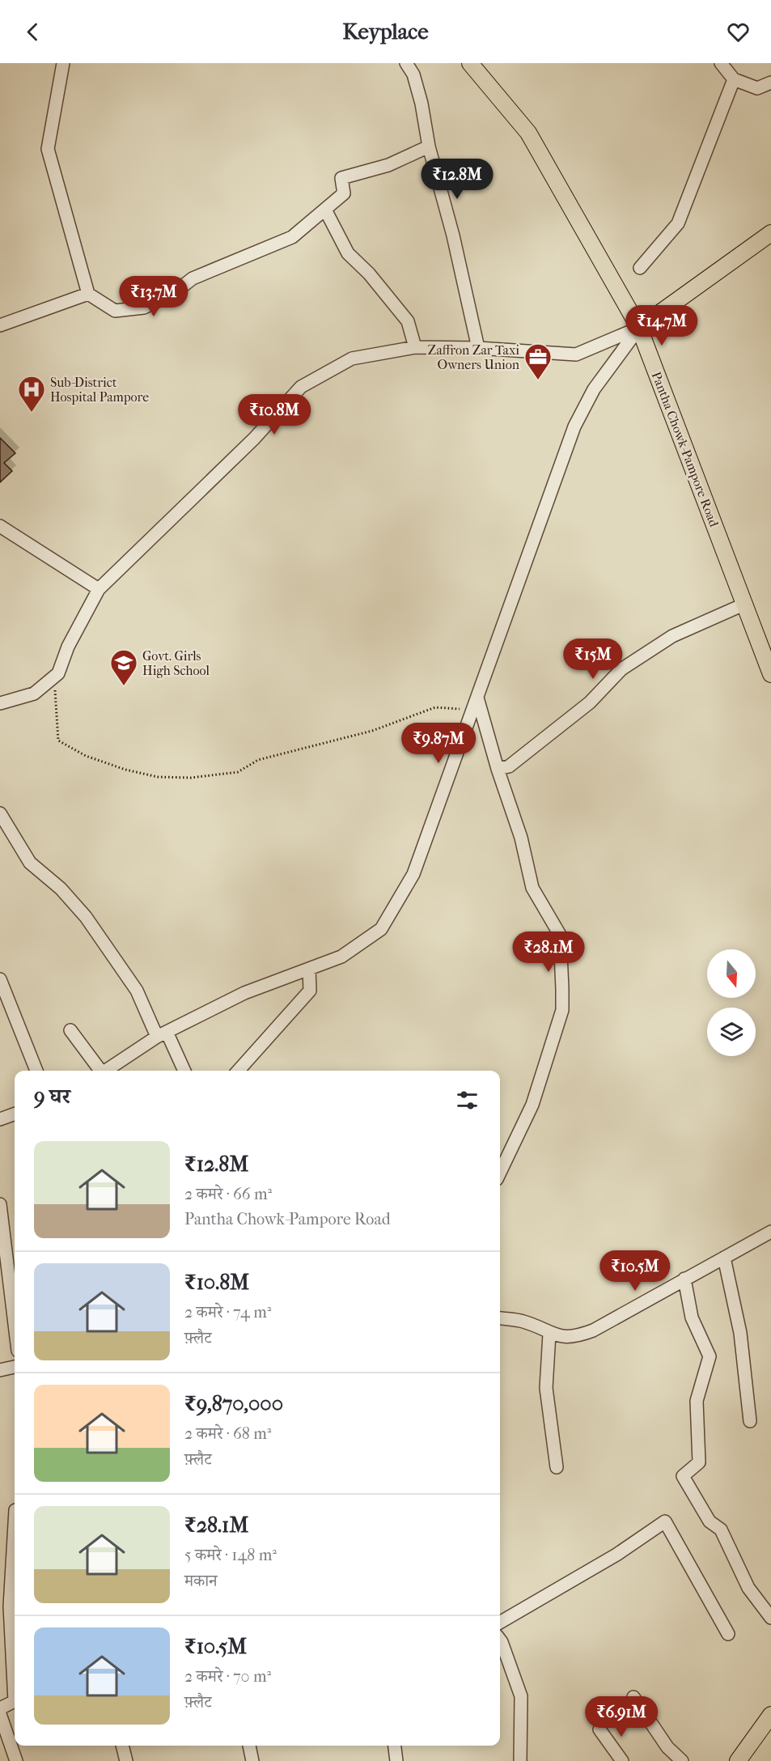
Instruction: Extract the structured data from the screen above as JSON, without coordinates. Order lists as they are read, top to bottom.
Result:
{
  "streets": {
    "main road": ["Pantha Chowk-Pampore Road"]
  },
  "places": {
    "office": ["Zaffron Zar Taxi Owners Union"],
    "hospital": ["Sub-District Hospital Pampore"],
    "school or university": ["Govt. Girls High School"]
  },
  "north": "bottom",
  "page": {
    "header": "Keyplace",
    "price": [
      "₹12.8M",
      "₹13.7M",
      "₹14.7M",
      "₹10.8M",
      "₹15M",
      "₹9.87M",
      "₹28.1M",
      "₹10.5M",
      "₹6.91M"
    ],
    "heading": "9 घर",
    "list": [
      {
        "name": "₹12.8M",
        "note": "2 कमरे · 66 m² · Pantha Chowk-Pampore Road"
      },
      {
        "name": "₹10.8M",
        "note": "2 कमरे · 74 m² · फ़्लैट"
      },
      {
        "name": "₹9,870,000",
        "note": "2 कमरे · 68 m² · फ़्लैट"
      },
      {
        "name": "₹28.1M",
        "note": "5 कमरे · 148 m² · मकान"
      },
      {
        "name": "₹10.5M",
        "note": "2 कमरे · 70 m² · फ़्लैट"
      }
    ]
  }
}
